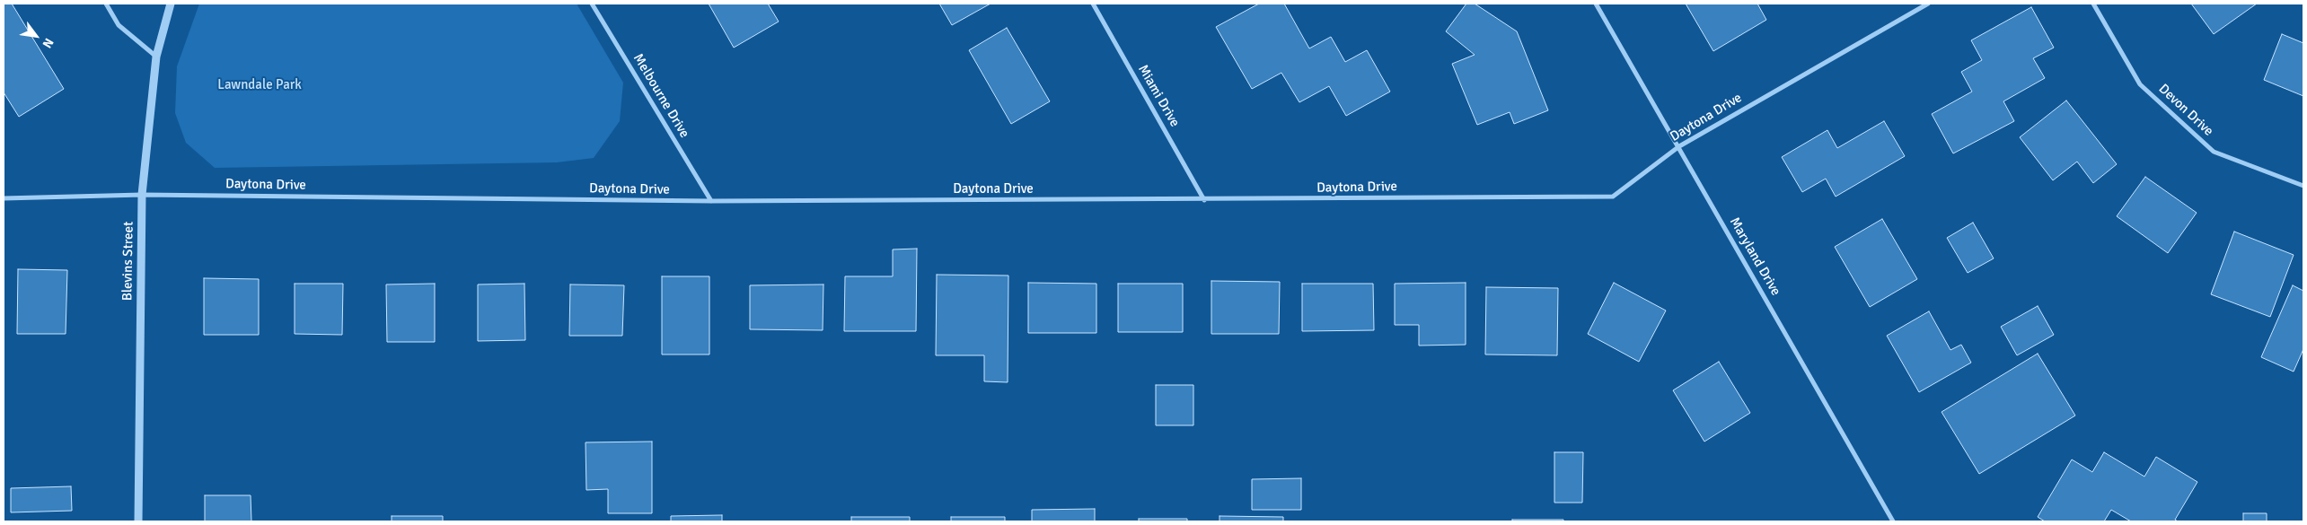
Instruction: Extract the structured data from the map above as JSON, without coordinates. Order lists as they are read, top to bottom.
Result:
{
  "streets": {
    "street": [
      "Melbourne Drive",
      "Miami Drive",
      "Devon Drive",
      "Daytona Drive",
      "Maryland Drive",
      "Blevins Street"
    ]
  },
  "crossings": [
    ["Melbourne Drive", "Daytona Drive"],
    ["Miami Drive", "Daytona Drive"],
    ["Daytona Drive", "Maryland Drive"],
    ["Daytona Drive", "Blevins Street"]
  ],
  "parks": ["Lawndale Park"],
  "north": "bottom right"
}
